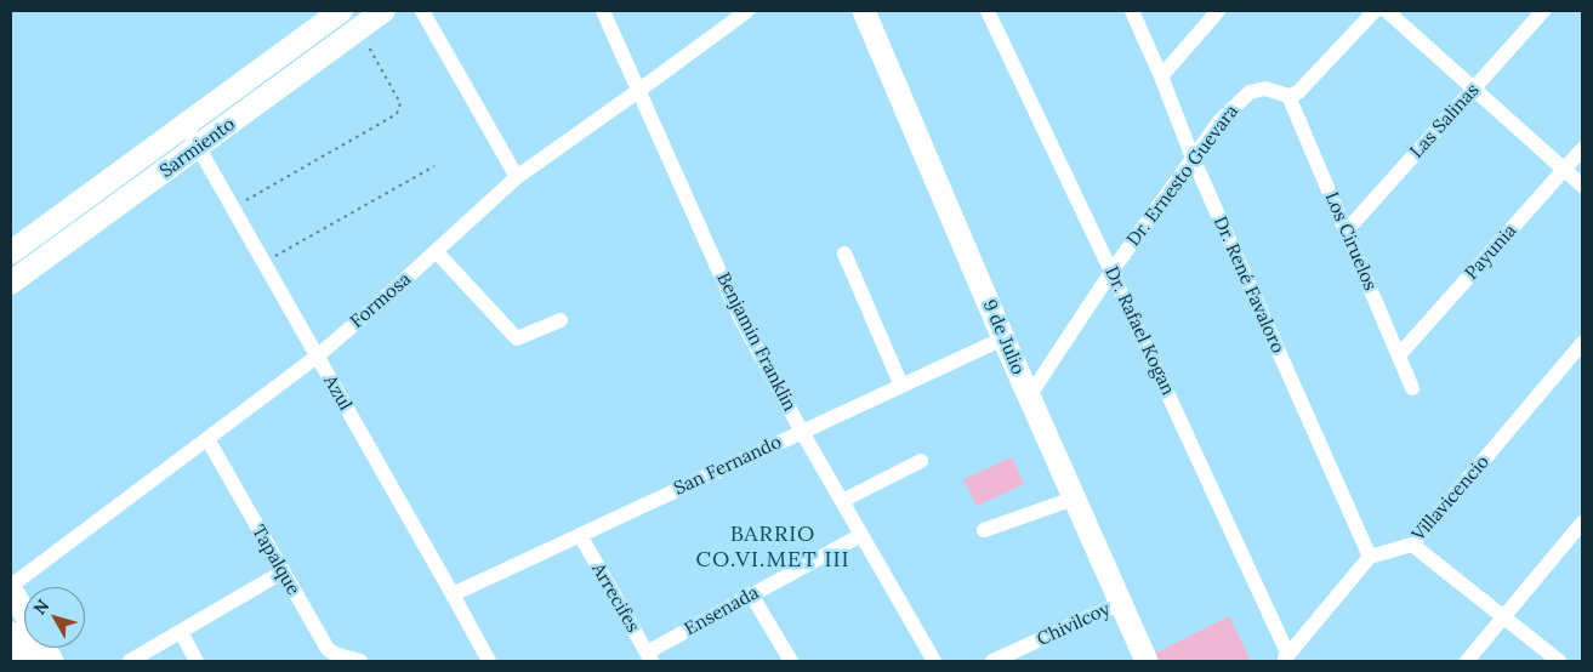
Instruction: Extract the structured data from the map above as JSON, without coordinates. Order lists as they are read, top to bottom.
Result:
{
  "streets": {
    "main road": ["Sarmiento", "9 de Julio"],
    "street": [
      "Las Salinas",
      "Dr. Ernesto Guevara",
      "Los Ciruelos",
      "Payunia",
      "Dr. René Favaloro",
      "Formosa",
      "Dr. Rafael Kogan",
      "Benjamin Franklin",
      "Azul",
      "San Fernando",
      "Villavicencio",
      "Tapalque",
      "Arrecifes",
      "Ensenada",
      "Chivilcoy"
    ]
  },
  "crossings": [
    ["Las Salinas", "Los Ciruelos"],
    ["Sarmiento", "Azul"],
    ["Dr. Ernesto Guevara", "Los Ciruelos"],
    ["Dr. Ernesto Guevara", "Dr. René Favaloro"],
    ["Dr. Ernesto Guevara", "Dr. Rafael Kogan"],
    ["Dr. Ernesto Guevara", "9 de Julio"],
    ["Los Ciruelos", "Payunia"],
    ["Dr. René Favaloro", "Villavicencio"],
    ["Formosa", "Benjamin Franklin"],
    ["Formosa", "Azul"],
    ["Formosa", "Tapalque"],
    ["9 de Julio", "San Fernando"],
    ["9 de Julio", "Chivilcoy"],
    ["Benjamin Franklin", "San Fernando"],
    ["Benjamin Franklin", "Ensenada"],
    ["Azul", "San Fernando"],
    ["San Fernando", "Arrecifes"],
    ["Arrecifes", "Ensenada"]
  ],
  "districts": ["BARRIO CO.VI.MET III"],
  "north": "top left"
}
